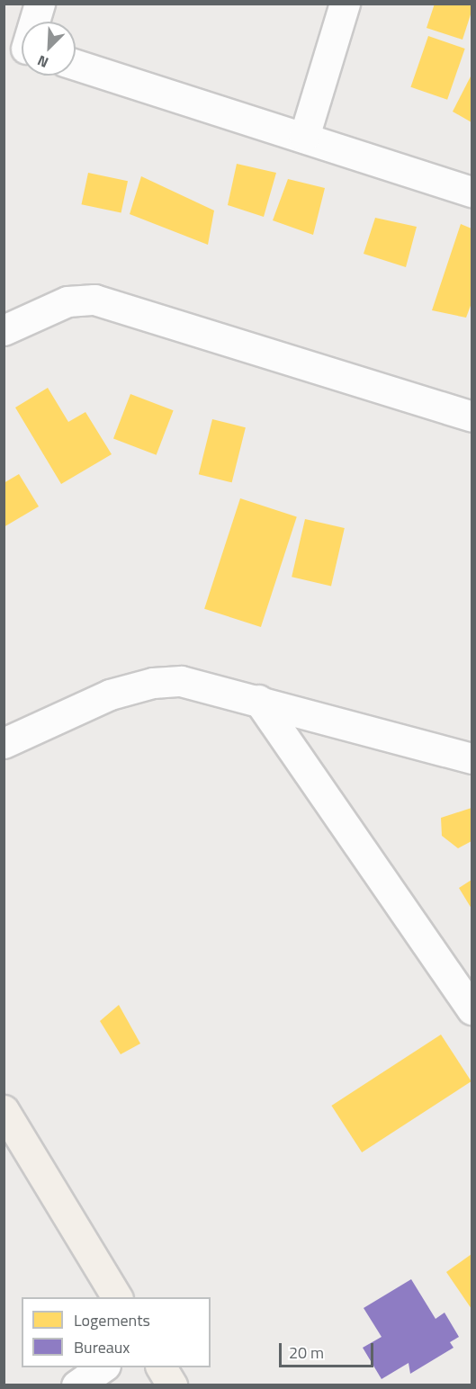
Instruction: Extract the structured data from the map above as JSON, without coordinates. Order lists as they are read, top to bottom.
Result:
{
  "legend": ["Logements", "Bureaux"],
  "scale_bar": "20 m",
  "north": "bottom left"
}
